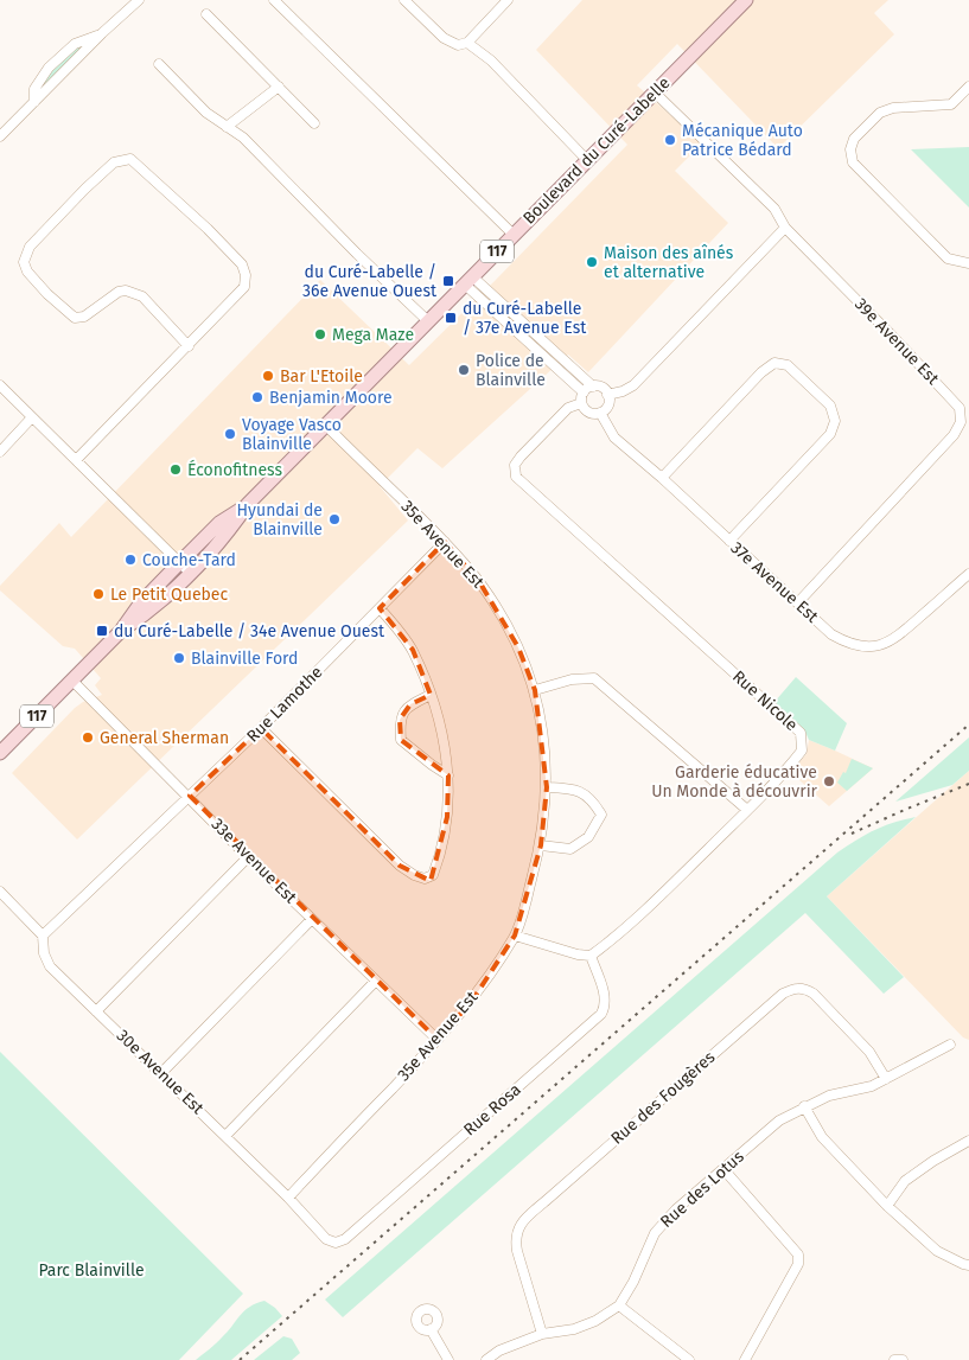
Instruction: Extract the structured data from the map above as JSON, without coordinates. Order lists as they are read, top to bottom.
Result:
{
  "streets": {
    "main road": ["Boulevard du Curé-Labelle", "117"],
    "street": [
      "39e Avenue Est",
      "35e Avenue Est",
      "37e Avenue Est",
      "Rue Nicole",
      "Rue Lamothe",
      "33e Avenue Est",
      "30e Avenue Est",
      "Rue des Fougères",
      "Rue Rosa",
      "Rue des Lotus"
    ]
  },
  "crossings": [
    ["Boulevard du Curé-Labelle", "39e Avenue Est"],
    ["Boulevard du Curé-Labelle", "35e Avenue Est"],
    ["Boulevard du Curé-Labelle", "33e Avenue Est"],
    ["39e Avenue Est", "37e Avenue Est"],
    ["35e Avenue Est", "Rue Lamothe"],
    ["35e Avenue Est", "33e Avenue Est"],
    ["35e Avenue Est", "30e Avenue Est"],
    ["37e Avenue Est", "Rue Nicole"],
    ["Rue Nicole", "Rue Rosa"],
    ["Rue Lamothe", "33e Avenue Est"],
    ["Rue Lamothe", "30e Avenue Est"],
    ["30e Avenue Est", "Rue Rosa"],
    ["Rue des Fougères", "Rue des Lotus"]
  ],
  "parks": ["Parc Blainville"],
  "places": {
    "other": [
      "Mécanique Auto Patrice Bédard",
      "Maison des aînés et alternative",
      "Mega Maze",
      "Police de Blainville",
      "Bar L'Etoile",
      "Benjamin Moore",
      "Voyage Vasco Blainville",
      "Éconofitness",
      "Hyundai de Blainville",
      "Couche-Tard",
      "Le Petit Quebec",
      "Blainville Ford",
      "General Sherman",
      "Garderie éducative Un Monde à découvrir"
    ],
    "transit": ["du Curé-Labelle / 36e Avenue Ouest", "du Curé-Labelle / 37e Avenue Est", "du Curé-Labelle / 34e Avenue Ouest"]
  }
}
